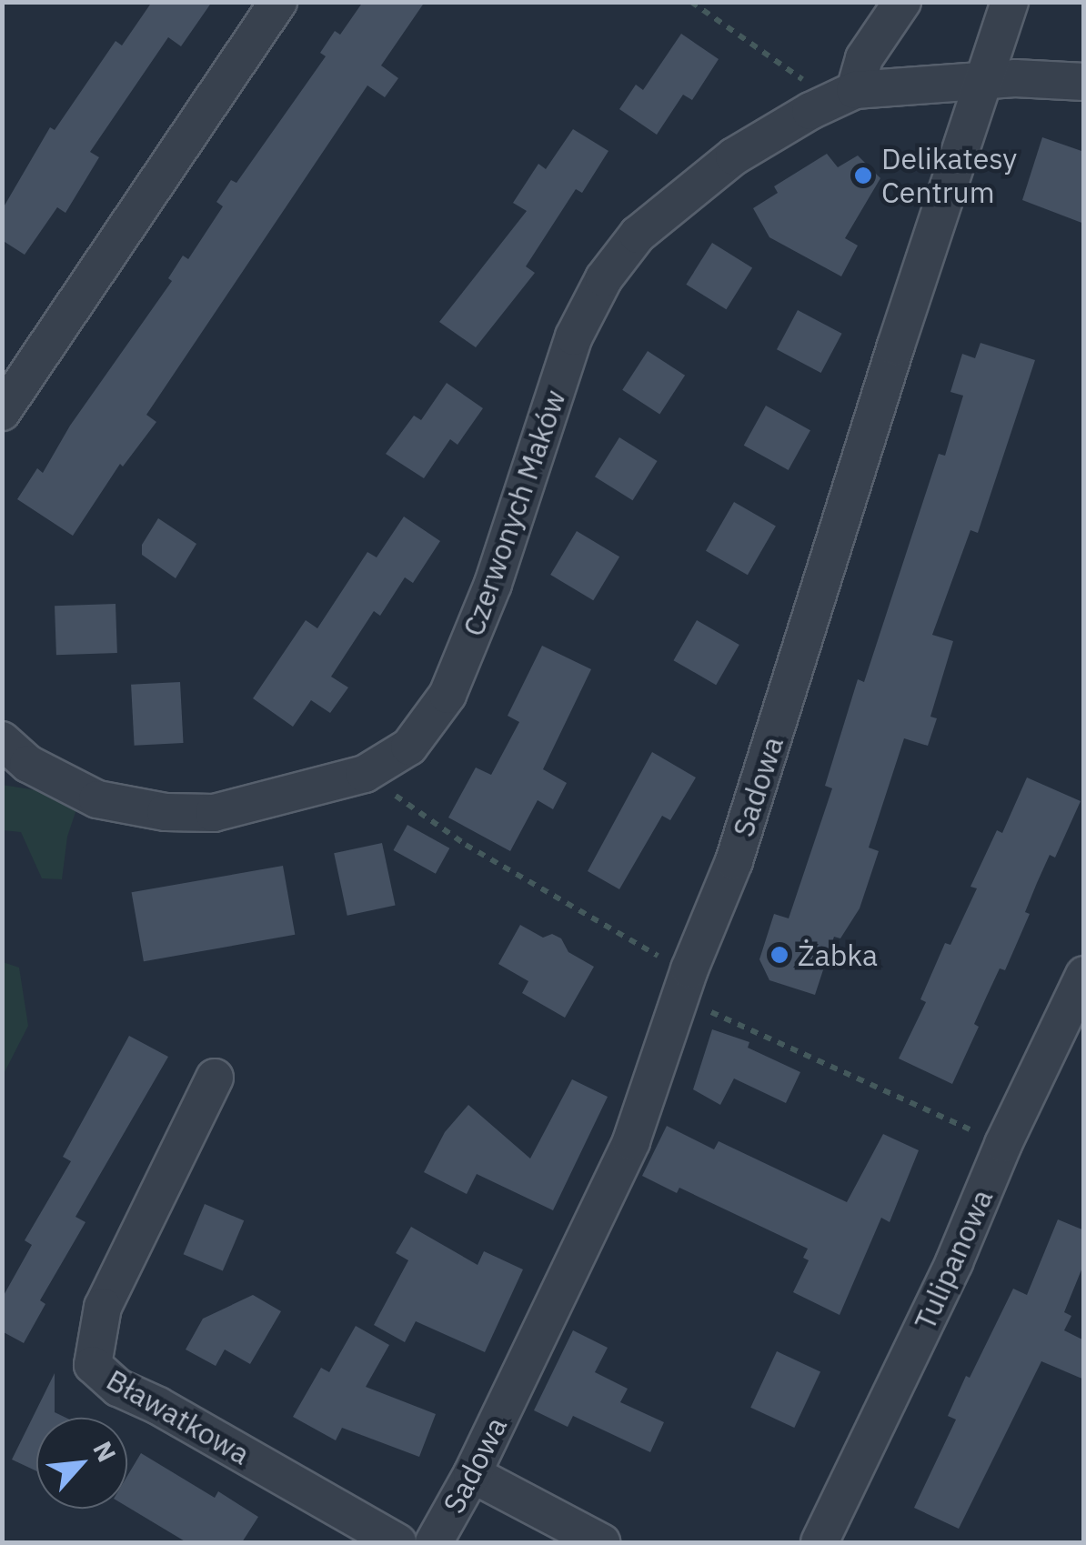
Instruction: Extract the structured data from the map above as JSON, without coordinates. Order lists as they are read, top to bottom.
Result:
{
  "streets": {
    "street": [
      "Czerwonych Maków",
      "Sadowa",
      "Tulipanowa",
      "Bławatkowa"
    ]
  },
  "crossings": [
    ["Czerwonych Maków", "Sadowa"]
  ],
  "places": ["Delikatesy Centrum", "Żabka"],
  "north": "top right"
}
